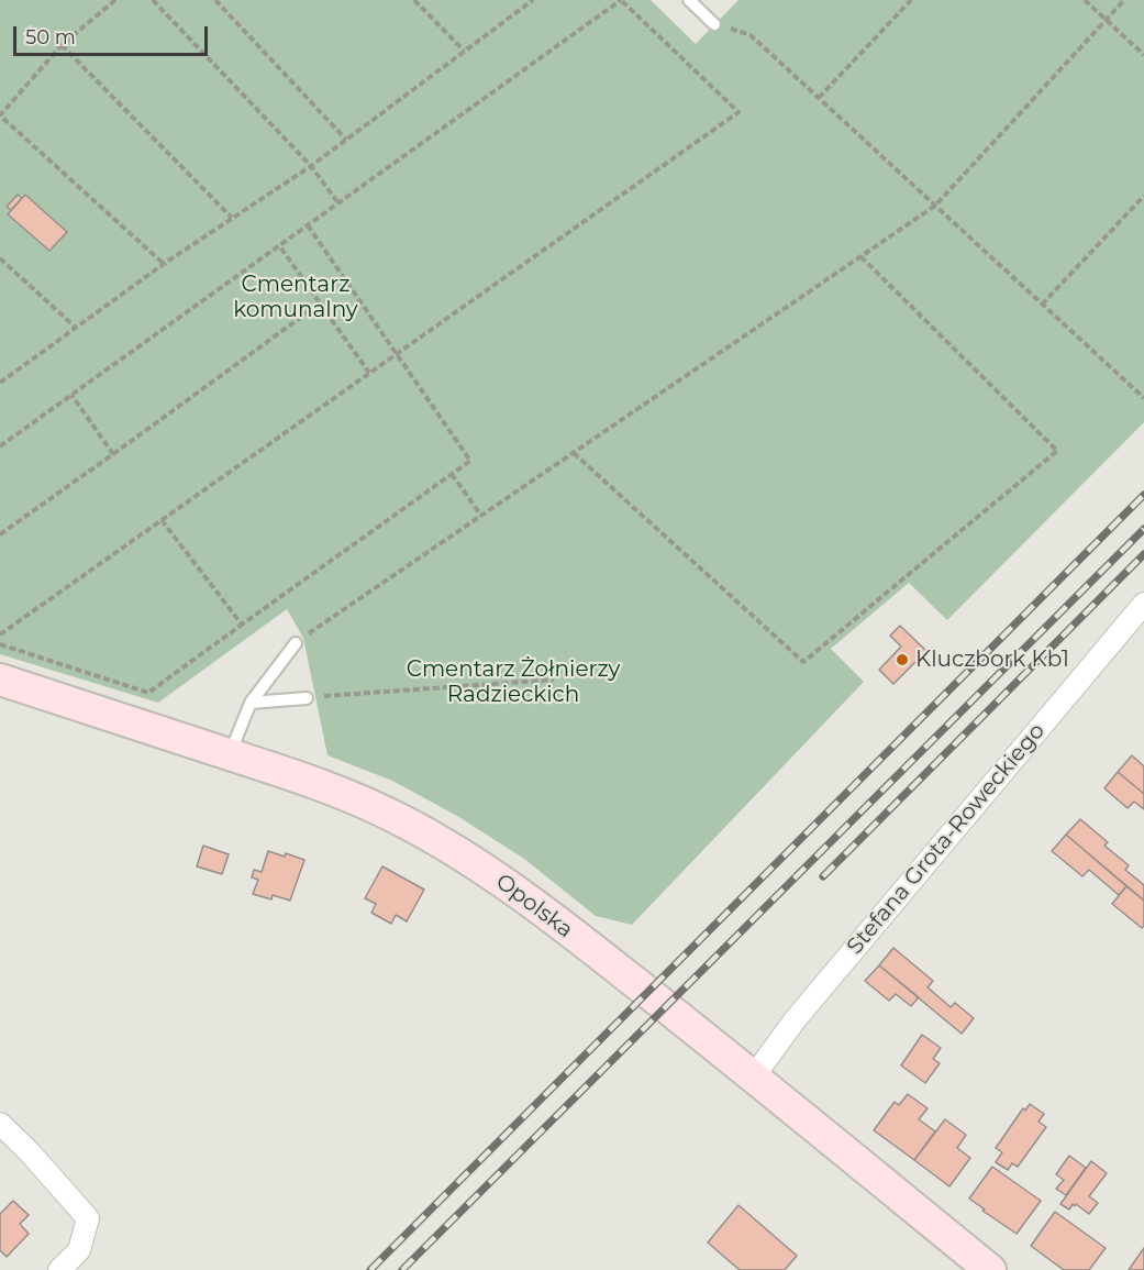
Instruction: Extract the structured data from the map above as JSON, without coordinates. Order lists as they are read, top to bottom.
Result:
{
  "streets": {
    "main road": ["Opolska"],
    "street": ["Stefana Grota-Roweckiego"]
  },
  "crossings": [
    ["Stefana Grota-Roweckiego", "Opolska"]
  ],
  "parks": ["Cmentarz komunalny", "Cmentarz Żołnierzy Radzieckich"],
  "places": ["Kluczbork Kb1"],
  "scale_bar": "50 m"
}
